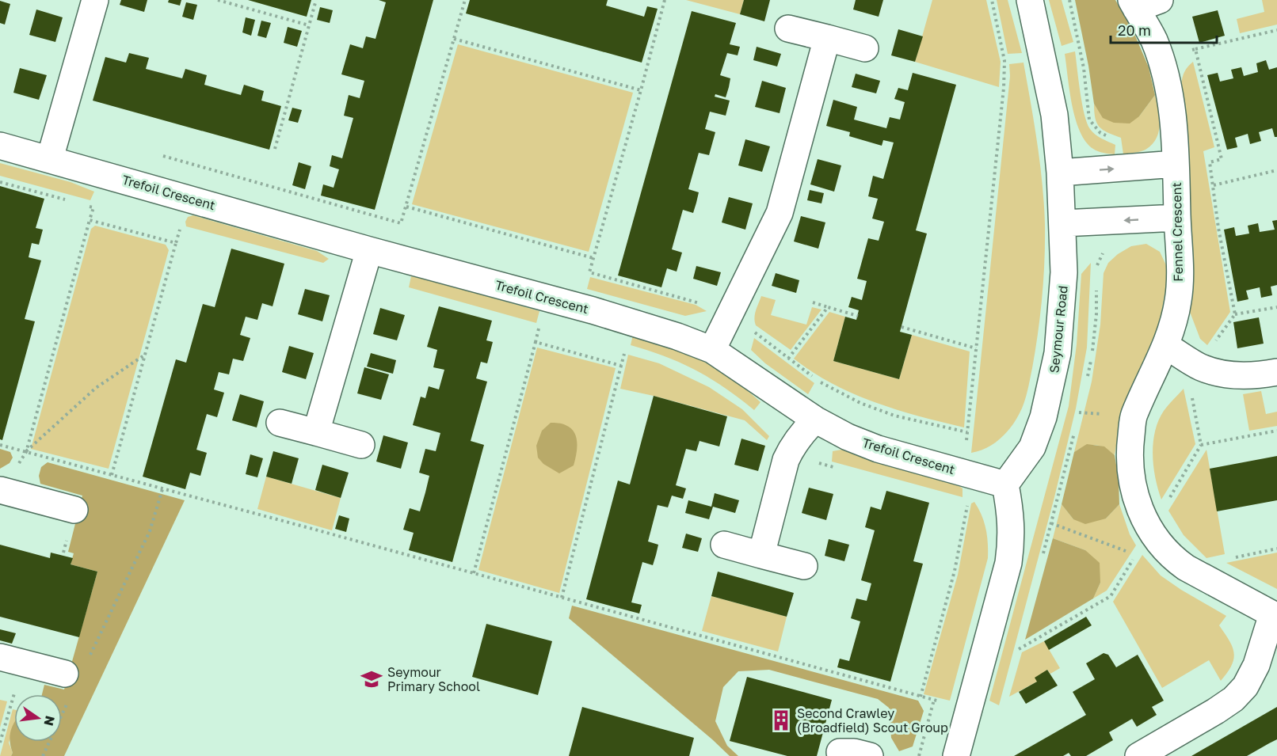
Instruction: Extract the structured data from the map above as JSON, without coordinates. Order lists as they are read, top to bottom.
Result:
{
  "streets": {
    "street": ["Trefoil Crescent", "Fennel Crescent", "Seymour Road"]
  },
  "crossings": [
    ["Trefoil Crescent", "Seymour Road"]
  ],
  "places": {
    "school or university": ["Seymour Primary School"],
    "building": ["Second Crawley (Broadfield) Scout Group"]
  },
  "scale_bar": "20 m",
  "north": "right"
}
